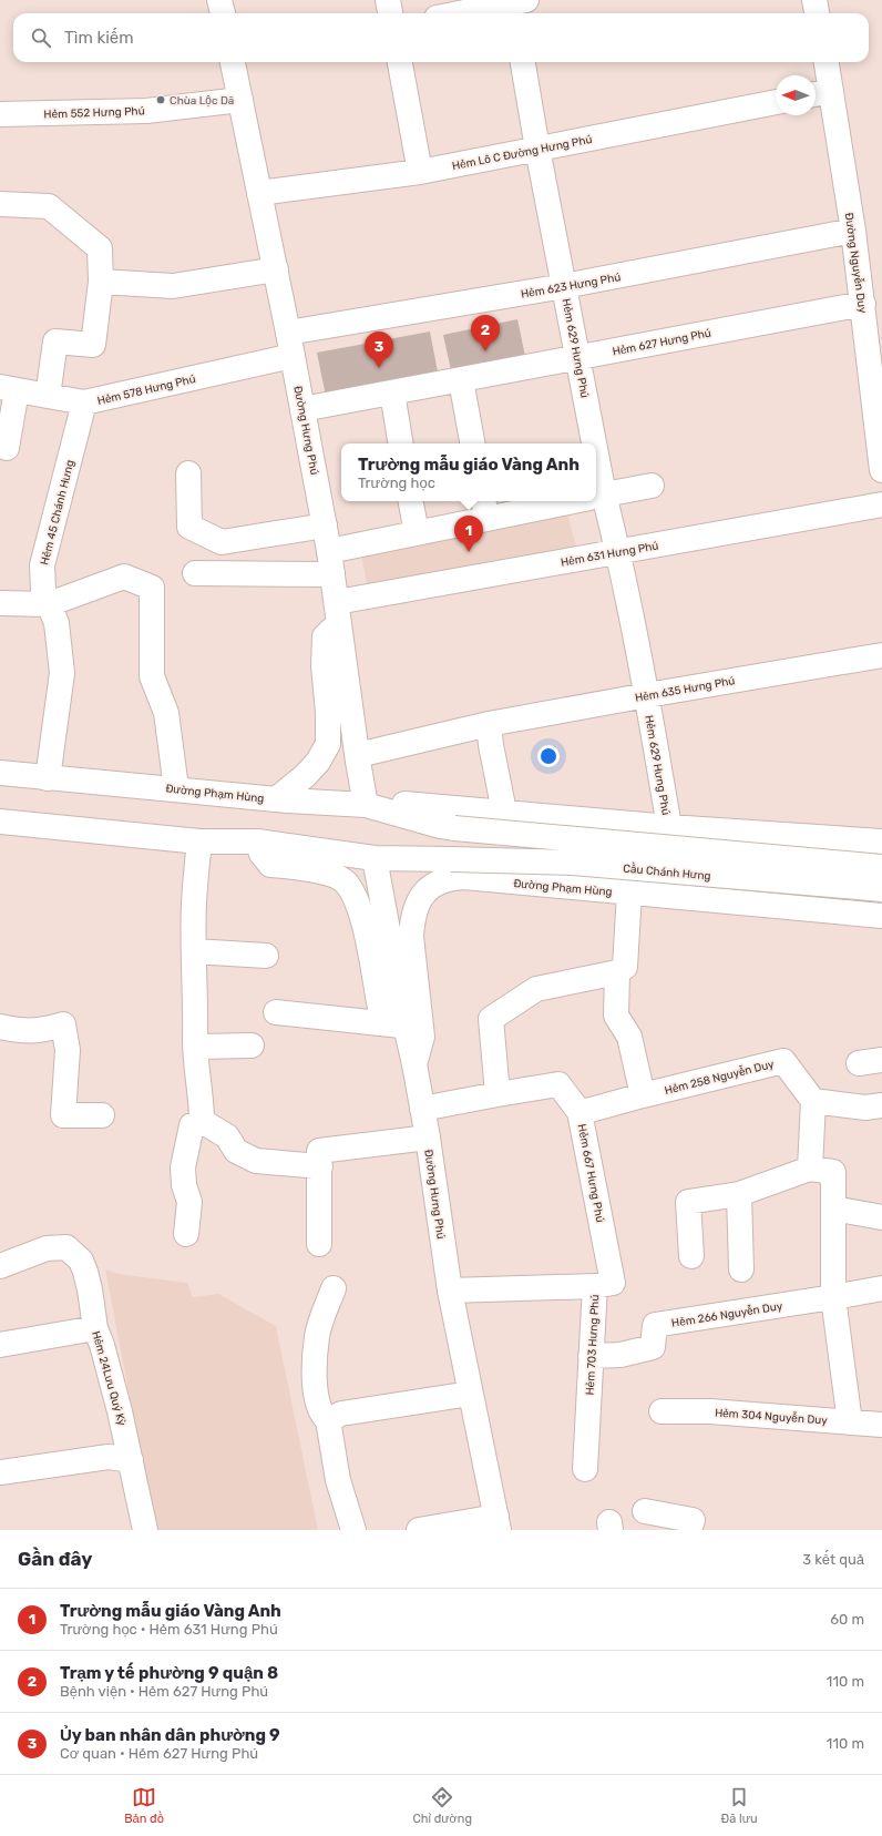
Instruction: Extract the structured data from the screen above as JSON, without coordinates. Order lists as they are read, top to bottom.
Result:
{
  "streets": {
    "street": [
      "Hẻm 552 Hưng Phú",
      "Hẻm Lô C Đường Hưng Phú",
      "Đường Nguyễn Duy",
      "Hẻm 623 Hưng Phú",
      "Hẻm 627 Hưng Phú",
      "Hẻm 629 Hưng Phú",
      "Hẻm 578 Hưng Phú",
      "Đường Hưng Phú",
      "Hẻm 45 Chánh Hưng",
      "Hẻm 631 Hưng Phú",
      "Hẻm 635 Hưng Phú",
      "Đường Phạm Hùng",
      "Cầu Chánh Hưng",
      "Hẻm 258 Nguyễn Duy",
      "Hẻm 667 Hưng Phú",
      "Hẻm 266 Nguyễn Duy",
      "Hẻm 703 Hưng Phú",
      "Hẻm 24Lưu Quý Kỳ",
      "Hẻm 304 Nguyễn Duy"
    ]
  },
  "crossings": [
    ["Hẻm 552 Hưng Phú", "Đường Hưng Phú"],
    ["Hẻm Lô C Đường Hưng Phú", "Hẻm 629 Hưng Phú"],
    ["Hẻm Lô C Đường Hưng Phú", "Đường Hưng Phú"],
    ["Đường Nguyễn Duy", "Hẻm 623 Hưng Phú"],
    ["Đường Nguyễn Duy", "Hẻm 627 Hưng Phú"],
    ["Hẻm 623 Hưng Phú", "Hẻm 629 Hưng Phú"],
    ["Hẻm 623 Hưng Phú", "Hẻm 578 Hưng Phú"],
    ["Hẻm 623 Hưng Phú", "Đường Hưng Phú"],
    ["Hẻm 627 Hưng Phú", "Hẻm 629 Hưng Phú"],
    ["Hẻm 627 Hưng Phú", "Đường Hưng Phú"],
    ["Hẻm 629 Hưng Phú", "Hẻm 631 Hưng Phú"],
    ["Hẻm 629 Hưng Phú", "Hẻm 635 Hưng Phú"],
    ["Hẻm 578 Hưng Phú", "Đường Hưng Phú"],
    ["Hẻm 578 Hưng Phú", "Hẻm 45 Chánh Hưng"],
    ["Đường Hưng Phú", "Hẻm 631 Hưng Phú"],
    ["Đường Hưng Phú", "Hẻm 635 Hưng Phú"],
    ["Đường Hưng Phú", "Đường Phạm Hùng"],
    ["Đường Hưng Phú", "Cầu Chánh Hưng"],
    ["Đường Hưng Phú", "Hẻm 667 Hưng Phú"],
    ["Đường Hưng Phú", "Hẻm 703 Hưng Phú"],
    ["Hẻm 45 Chánh Hưng", "Đường Phạm Hùng"],
    ["Hẻm 667 Hưng Phú", "Hẻm 703 Hưng Phú"],
    ["Hẻm 266 Nguyễn Duy", "Hẻm 703 Hưng Phú"]
  ],
  "places": ["Chùa Lộc Dã"],
  "north": "left",
  "page": {
    "search": "Tìm kiếm",
    "pins": ["2", "3", "1"],
    "popup": ["Trường mẫu giáo Vàng Anh", "Trường học"],
    "heading": ["Gần đây", "3 kết quả"],
    "list": [
      {
        "mark": "1",
        "name": "Trường mẫu giáo Vàng Anh",
        "note": "Trường học · Hẻm 631 Hưng Phú",
        "value": "60 m"
      },
      {
        "mark": "2",
        "name": "Trạm y tế phường 9 quận 8",
        "note": "Bệnh viện · Hẻm 627 Hưng Phú",
        "value": "110 m"
      },
      {
        "mark": "3",
        "name": "Ủy ban nhân dân phường 9",
        "note": "Cơ quan · Hẻm 627 Hưng Phú",
        "value": "110 m"
      }
    ],
    "nav": ["Bản đồ", "Chỉ đường", "Đã lưu"]
  }
}
